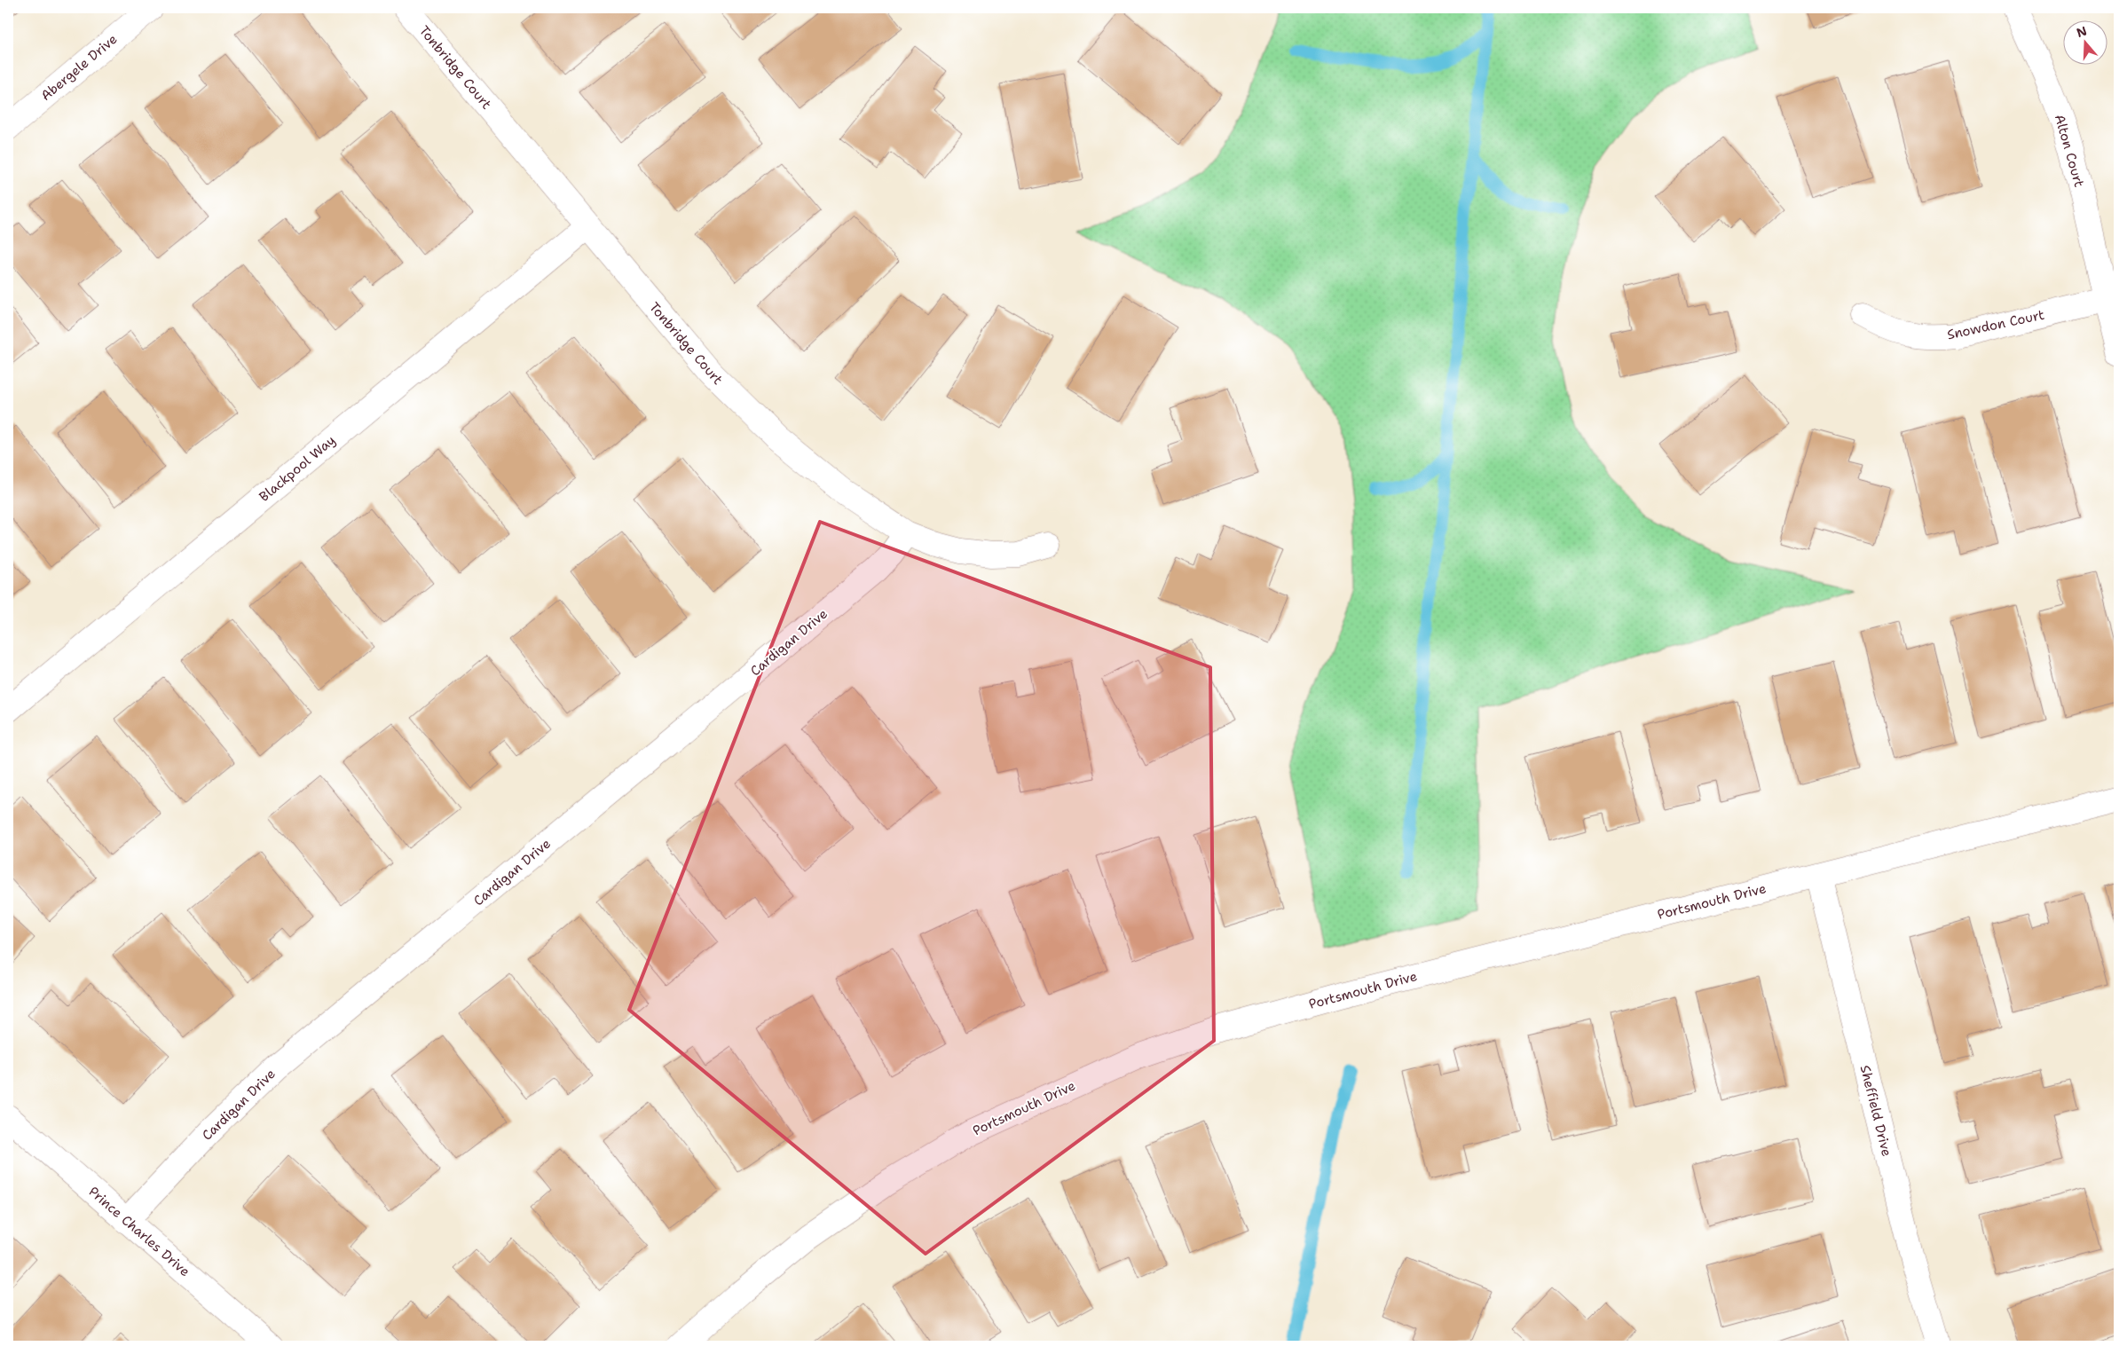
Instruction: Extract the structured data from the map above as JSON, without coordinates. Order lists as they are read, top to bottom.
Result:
{
  "streets": {
    "street": [
      "Abergele Drive",
      "Tonbridge Court",
      "Alton Court",
      "Snowdon Court",
      "Blackpool Way",
      "Cardigan Drive",
      "Portsmouth Drive",
      "Sheffield Drive",
      "Prince Charles Drive"
    ]
  },
  "crossings": [
    ["Tonbridge Court", "Blackpool Way"],
    ["Tonbridge Court", "Cardigan Drive"],
    ["Alton Court", "Snowdon Court"],
    ["Cardigan Drive", "Prince Charles Drive"],
    ["Portsmouth Drive", "Sheffield Drive"]
  ],
  "north": "top"
}
